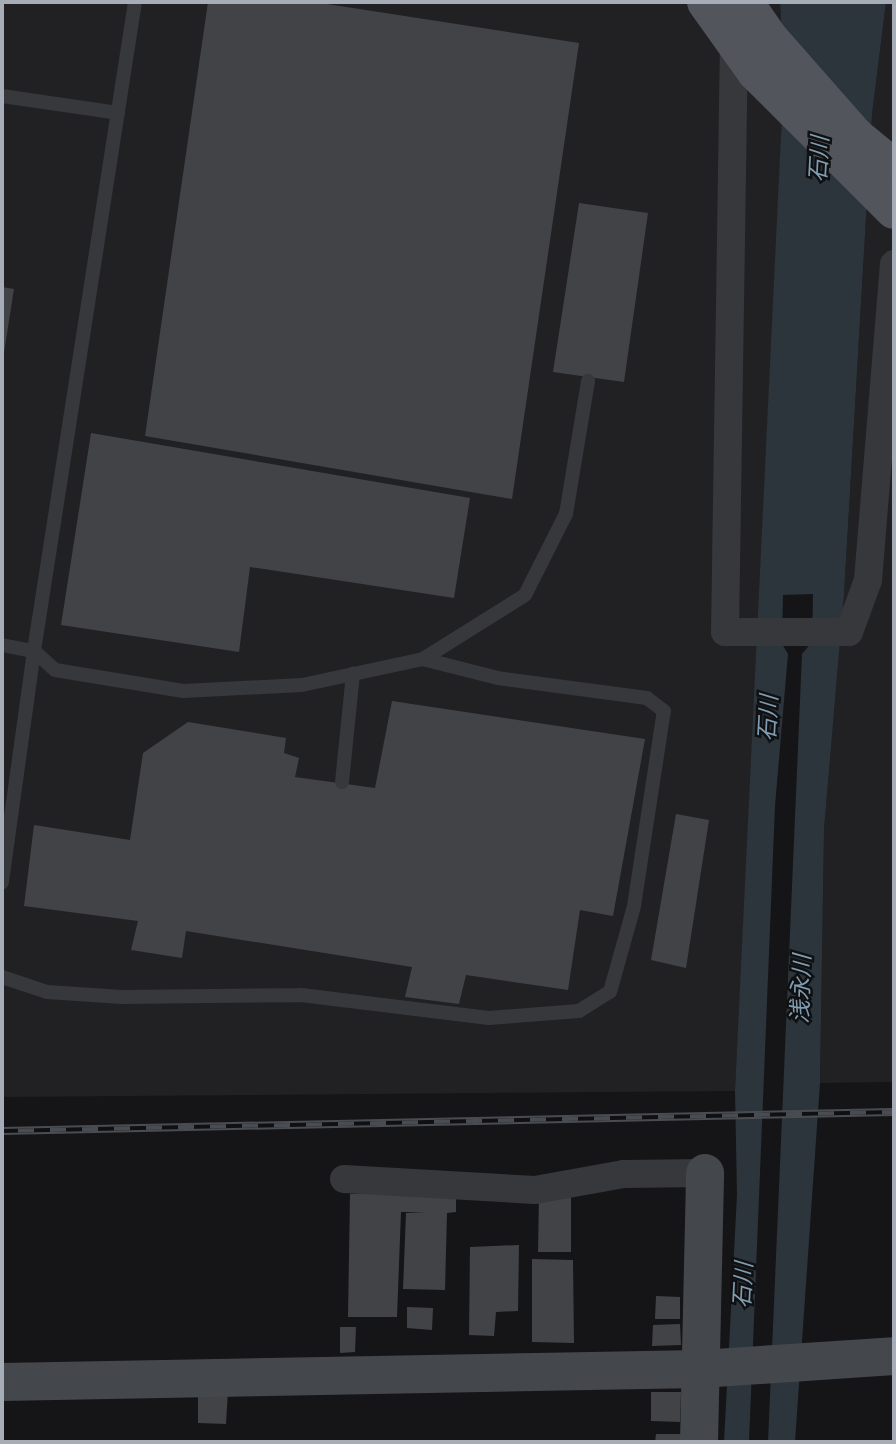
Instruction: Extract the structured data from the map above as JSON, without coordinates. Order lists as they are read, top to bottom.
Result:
{
  "water": ["石川", "浅永川"]
}
